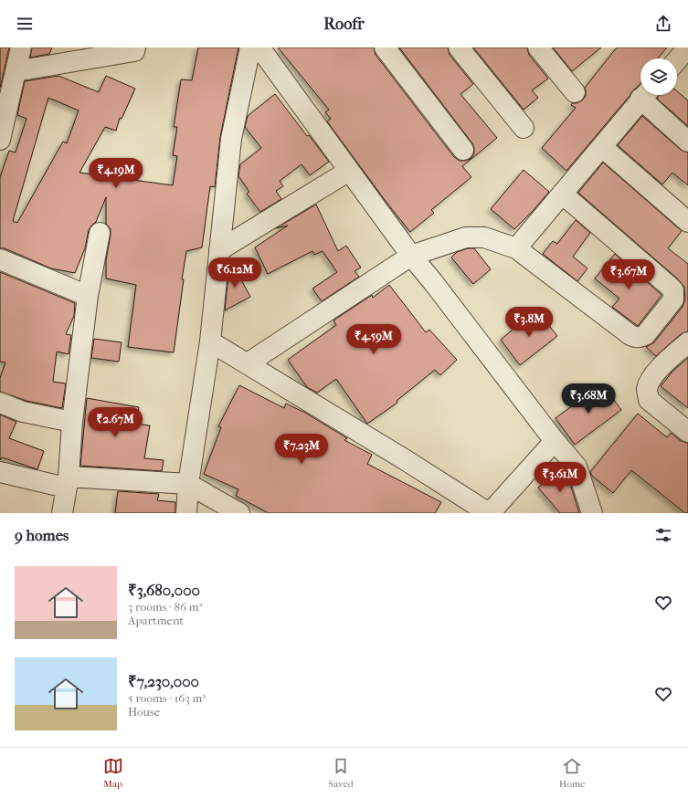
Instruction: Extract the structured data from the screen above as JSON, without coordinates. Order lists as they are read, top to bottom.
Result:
{
  "page": {
    "header": "Roofr",
    "price": [
      "₹4.19M",
      "₹6.12M",
      "₹3.67M",
      "₹3.8M",
      "₹4.59M",
      "₹3.68M",
      "₹2.67M",
      "₹7.23M",
      "₹3.61M"
    ],
    "heading": "9 homes",
    "list": [
      {
        "name": "₹3,680,000",
        "note": "3 rooms · 86 m² · Apartment"
      },
      {
        "name": "₹7,230,000",
        "note": "5 rooms · 163 m² · House"
      }
    ],
    "tabs": ["Map", "Saved", "Home"]
  }
}
